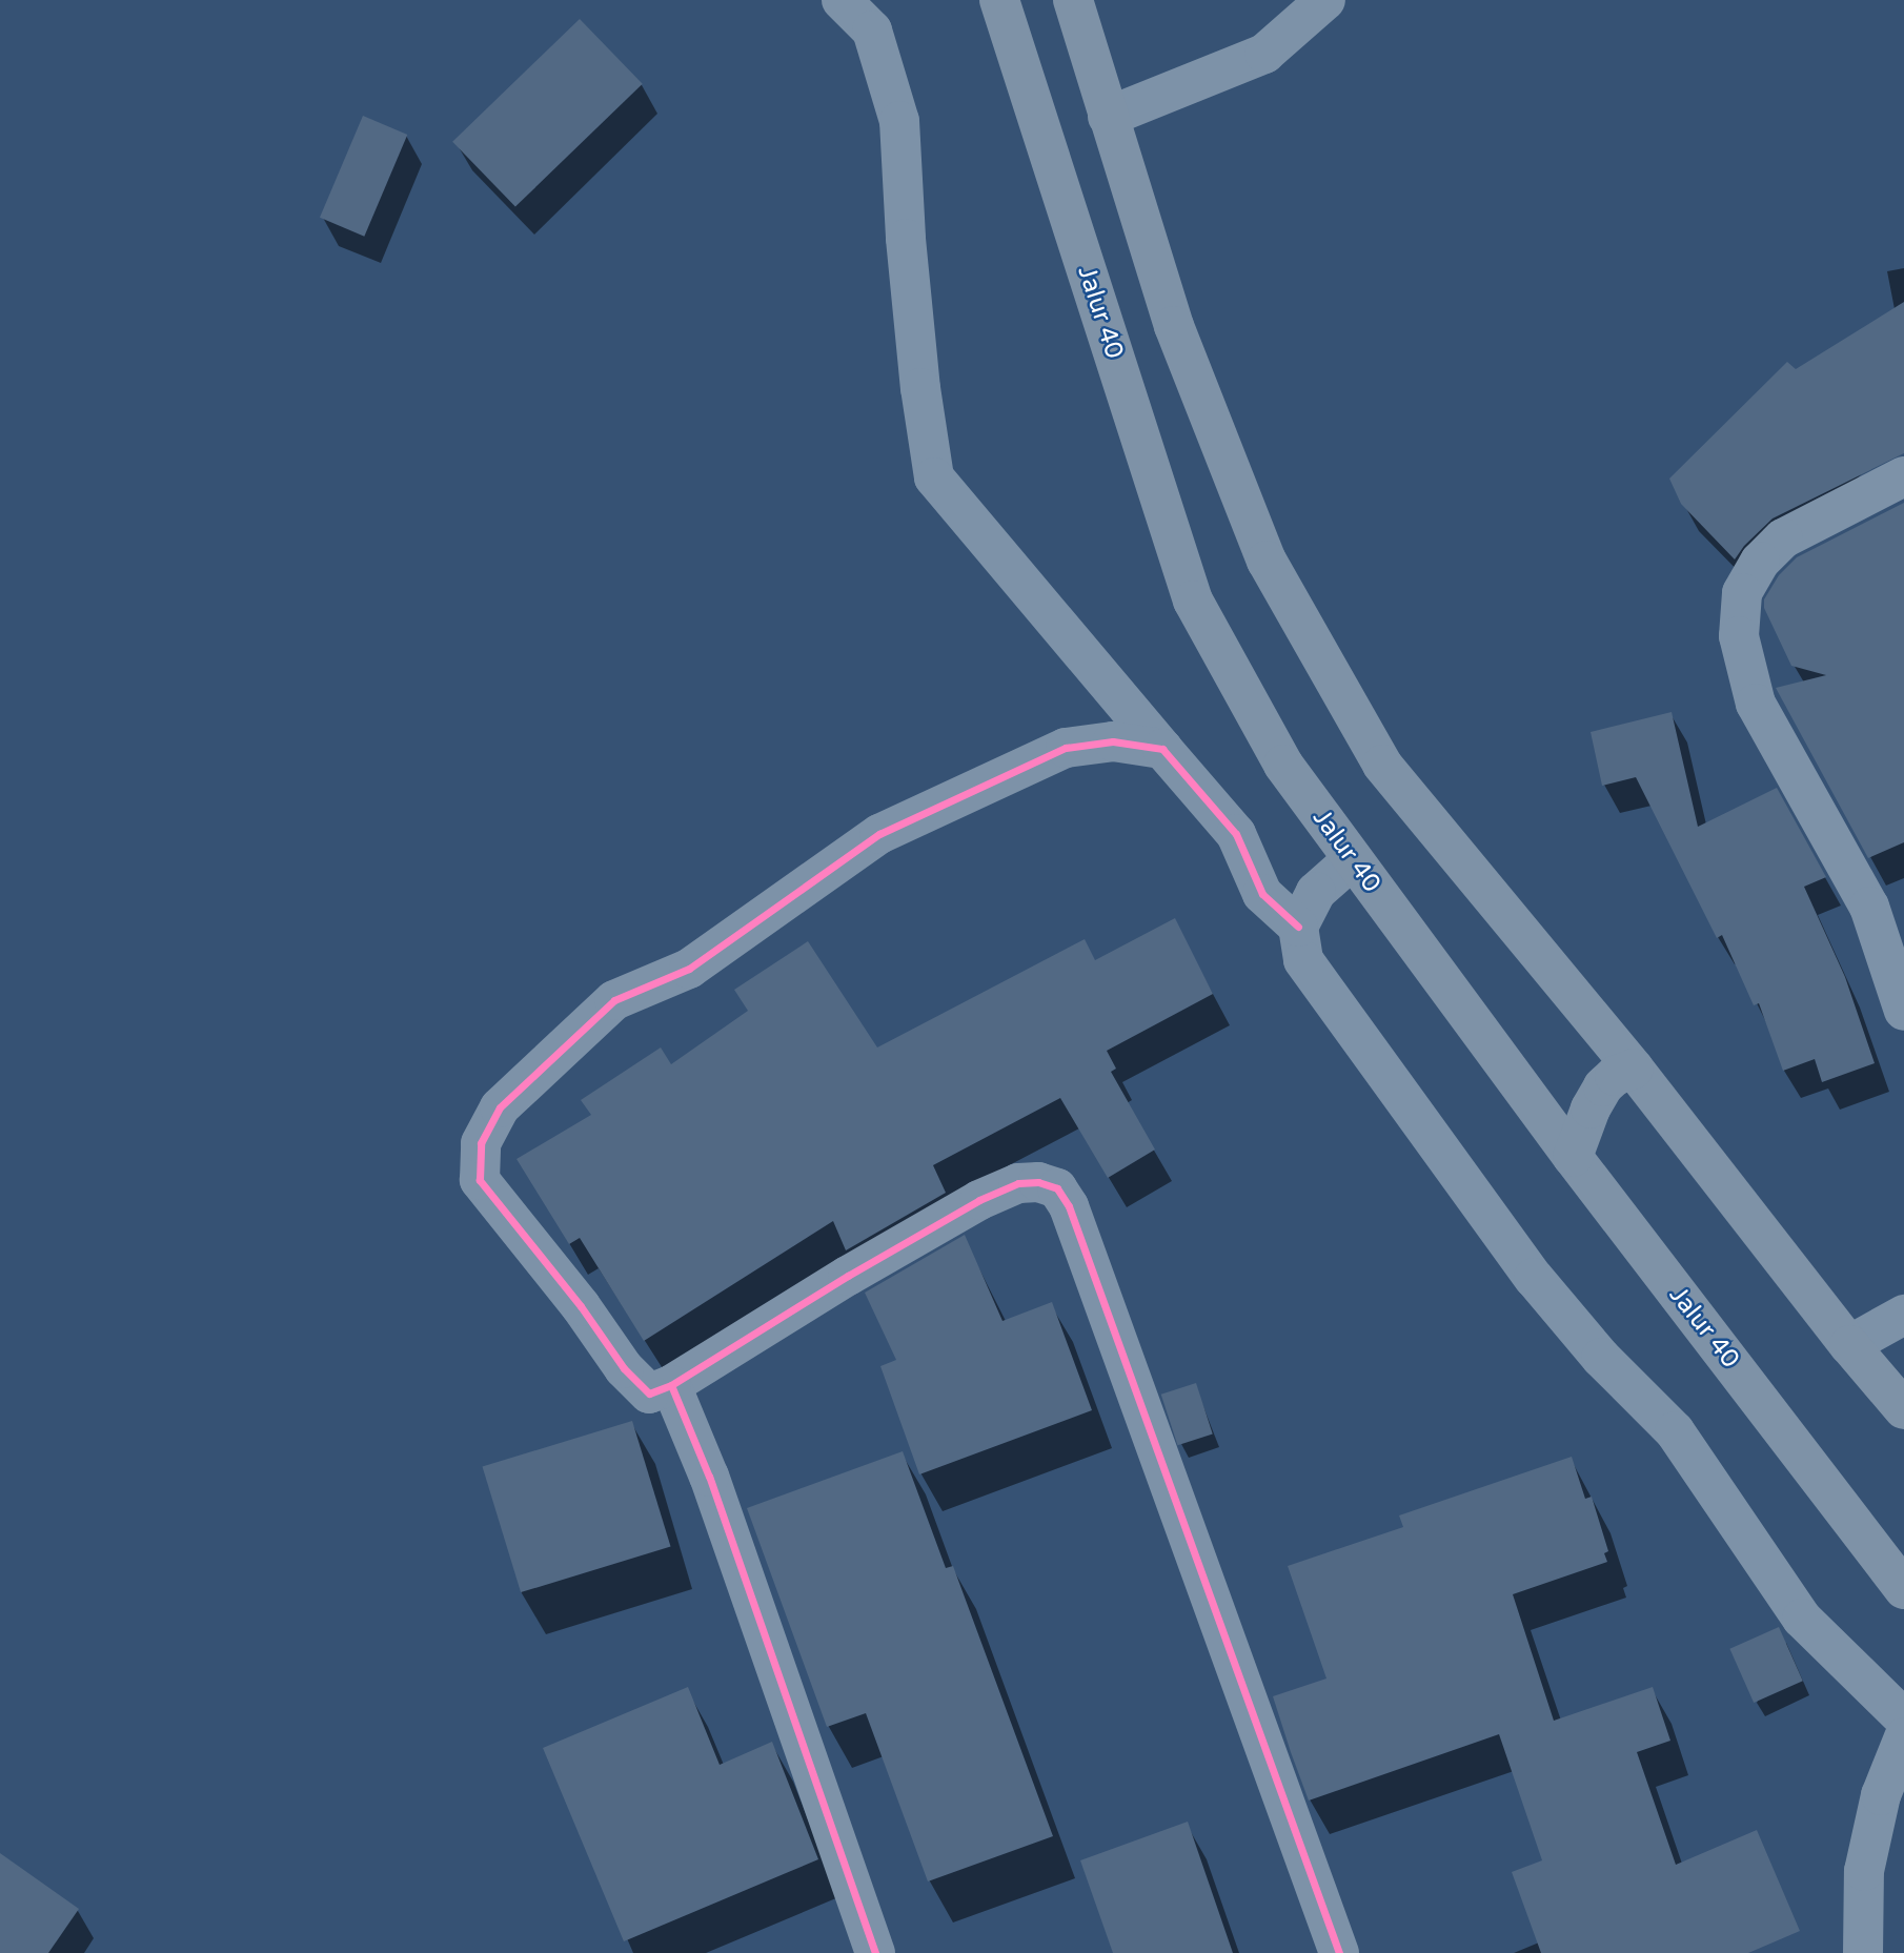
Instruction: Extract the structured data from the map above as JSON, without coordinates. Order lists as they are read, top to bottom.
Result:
{
  "streets": {
    "highway": ["Jalur 40"]
  }
}
